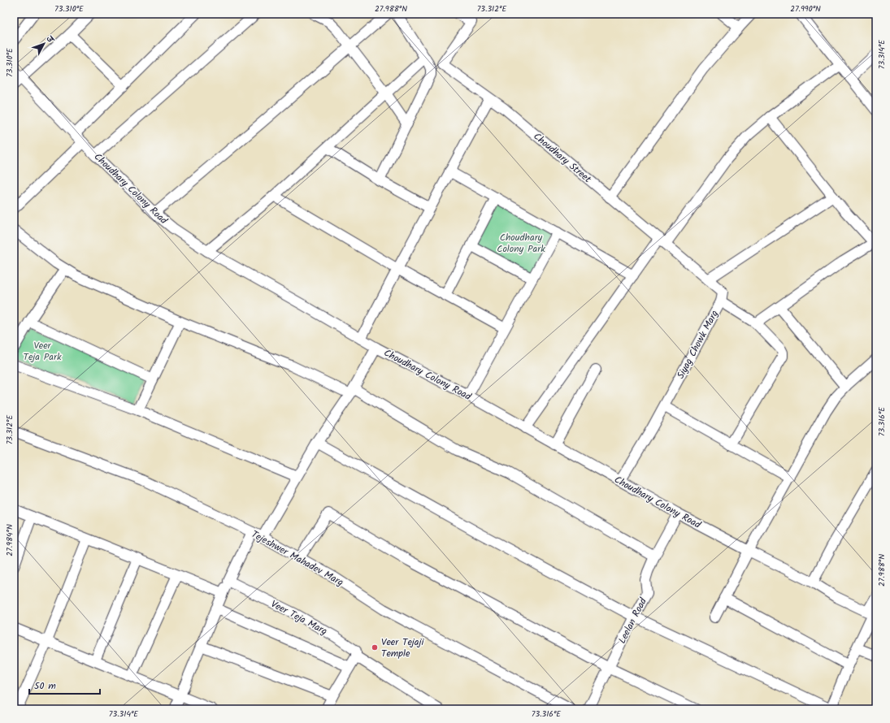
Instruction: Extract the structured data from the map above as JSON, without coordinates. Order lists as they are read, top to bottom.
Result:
{
  "streets": {
    "street": [
      "Choudhary Street",
      "Choudhary Colony Road",
      "Siyag Chowk Marg",
      "Tejeshwer Mahadev Marg",
      "Veer Teja Marg",
      "Leelan Road"
    ]
  },
  "crossings": [
    ["Choudhary Street", "Siyag Chowk Marg"],
    ["Choudhary Colony Road", "Siyag Chowk Marg"],
    ["Choudhary Colony Road", "Leelan Road"]
  ],
  "parks": ["Choudhary Colony Park", "Veer Teja Park"],
  "places": ["Veer Tejaji Temple"],
  "scale_bar": "50 m",
  "north": "top right",
  "coordinates": [
    "73.310°E",
    "27.988°N",
    "73.312°E",
    "27.990°N",
    "73.314°E",
    "73.316°E",
    "27.984°N"
  ]
}
